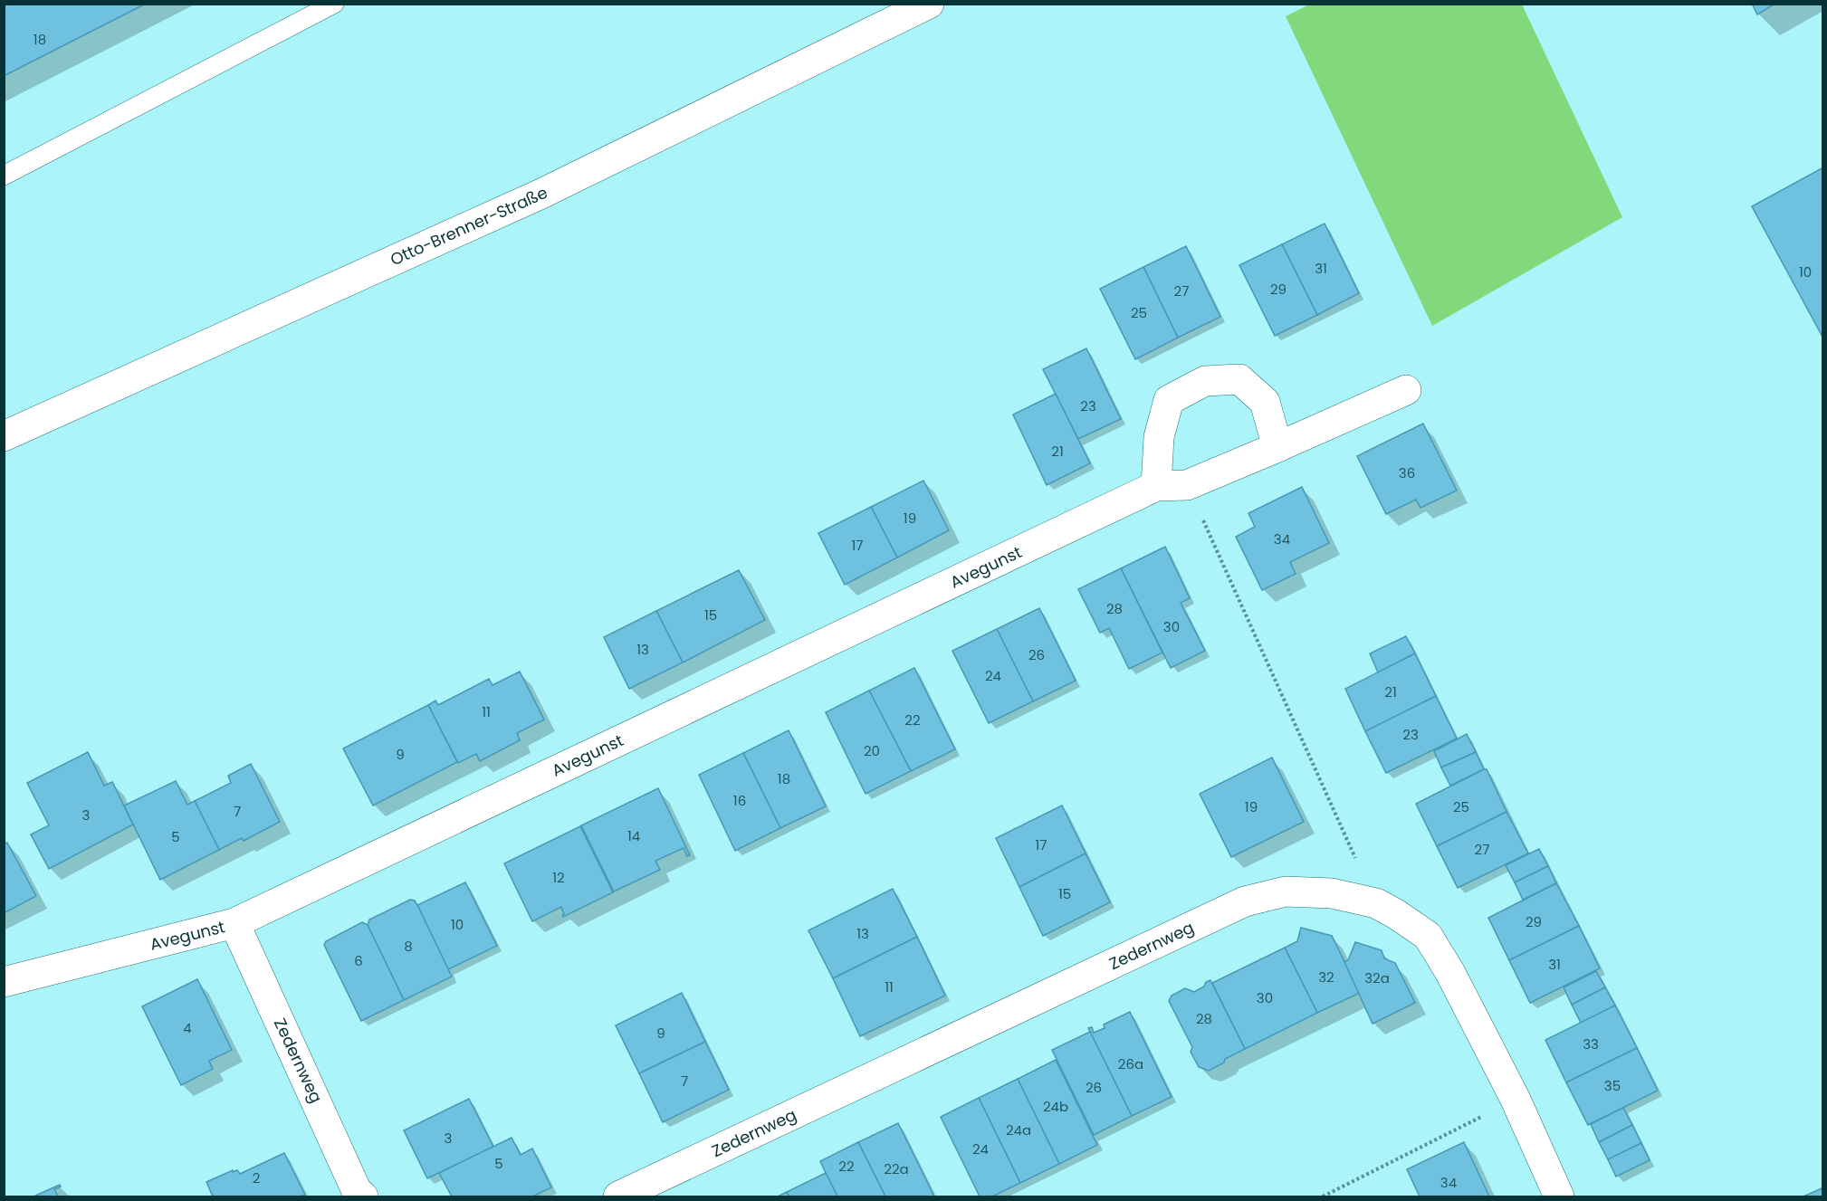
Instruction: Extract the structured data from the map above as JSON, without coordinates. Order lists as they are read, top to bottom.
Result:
{
  "streets": {
    "street": ["Otto-Brenner-Straße", "Avegunst", "Zedernweg"]
  },
  "crossings": [
    ["Avegunst", "Zedernweg"]
  ],
  "house_numbers": [
    "18",
    "31",
    "10",
    "29",
    "27",
    "25",
    "23",
    "21",
    "36",
    "19",
    "34",
    "17",
    "28",
    "15",
    "30",
    "13",
    "26",
    "24",
    "21",
    "11",
    "22",
    "23",
    "20",
    "9",
    "18",
    "16",
    "19",
    "25",
    "7",
    "3",
    "14",
    "5",
    "17",
    "27",
    "12",
    "15",
    "29",
    "10",
    "13",
    "8",
    "6",
    "31",
    "32",
    "32a",
    "11",
    "30",
    "28",
    "4",
    "9",
    "33",
    "26a",
    "7",
    "35",
    "26",
    "24b",
    "24a",
    "3",
    "24",
    "5",
    "22",
    "22a",
    "2",
    "34"
  ]
}
